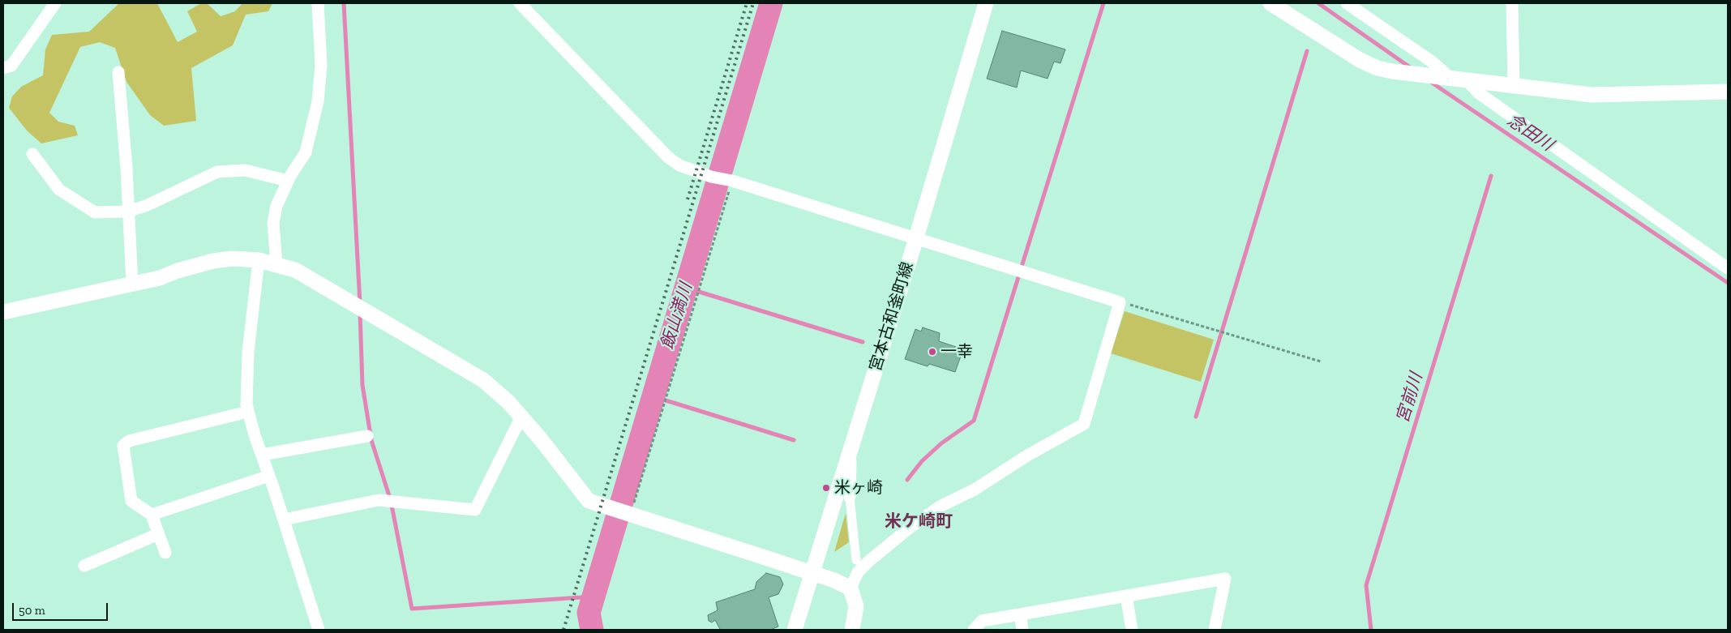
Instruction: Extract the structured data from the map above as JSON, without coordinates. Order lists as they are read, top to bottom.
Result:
{
  "streets": {
    "street": ["宮本古和釜町線"]
  },
  "districts": ["米ケ崎町"],
  "water": ["念田川", "飯山満川", "宮前川"],
  "places": ["一幸", "米ヶ崎"],
  "scale_bar": "50 m"
}
